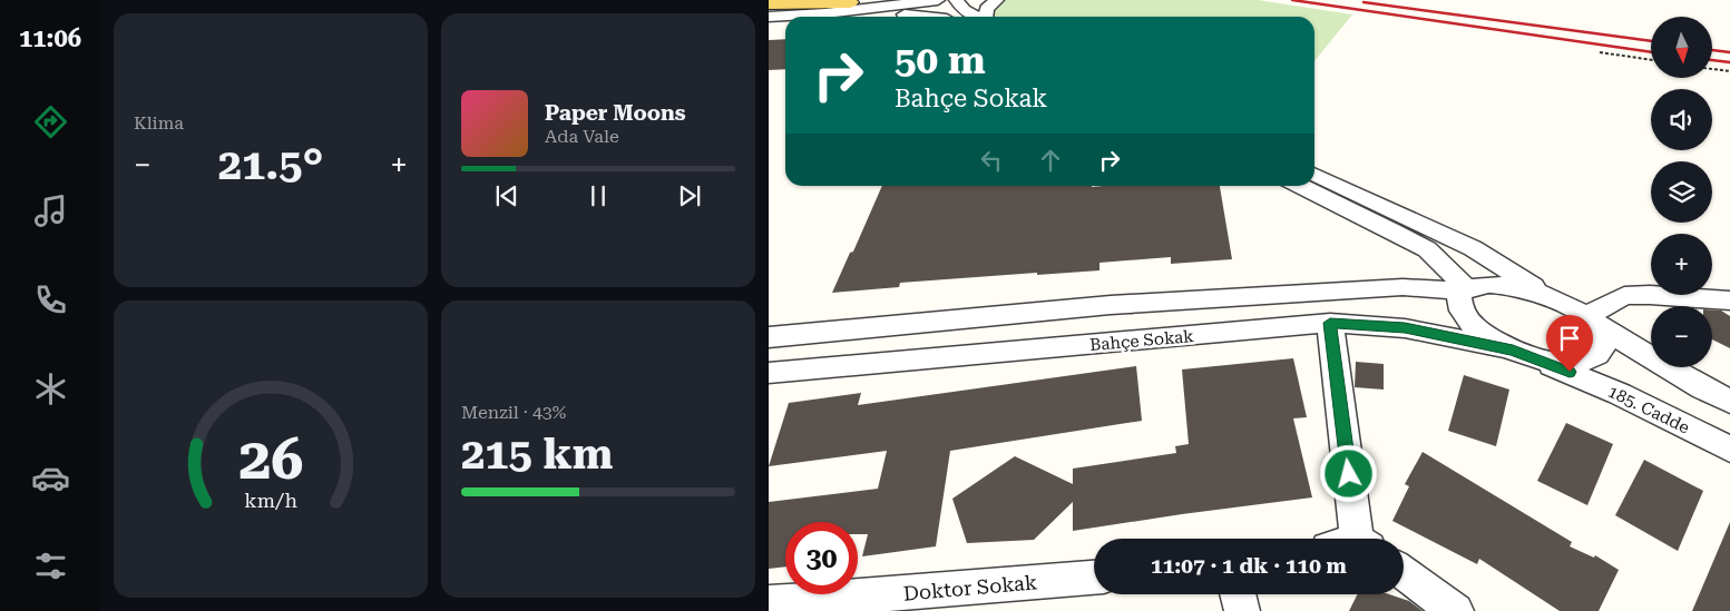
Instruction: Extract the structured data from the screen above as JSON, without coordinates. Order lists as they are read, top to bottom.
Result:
{
  "streets": {
    "street": ["Bahçe Sokak", "185. Cadde", "Doktor Sokak"]
  },
  "crossings": [
    ["Bahçe Sokak", "185. Cadde"]
  ],
  "north": "bottom",
  "page": {
    "tabs": "11:06",
    "tile": [
      "Klima",
      ["Menzil · 43%", "215 km"]
    ],
    "map_buttons": ["+", "−"],
    "turn": ["50 m", "Bahçe Sokak"],
    "song": ["Paper Moons", "Ada Vale"],
    "heat": ["−", "21.5°", "+"],
    "limit": "30",
    "trip": "11:07 · 1 dk · 110 m",
    "gauge": ["26", "km/h"]
  }
}
